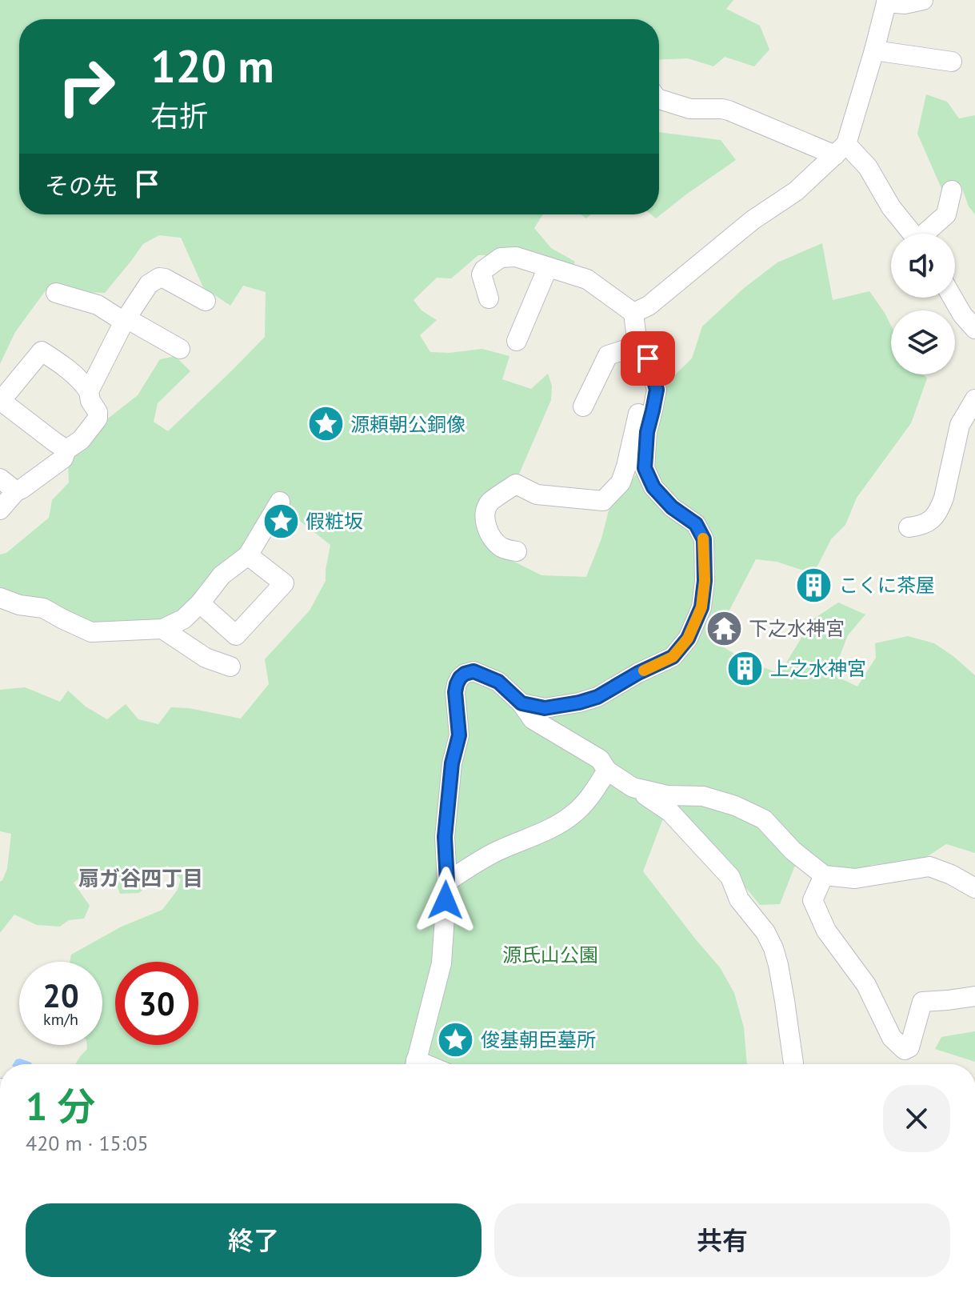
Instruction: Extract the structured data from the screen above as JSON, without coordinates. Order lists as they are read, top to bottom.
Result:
{
  "districts": ["扇ガ谷四丁目"],
  "parks": ["源氏山公園"],
  "places": {
    "place": ["源頼朝公銅像", "假粧坂", "俊基朝臣墓所"],
    "building": ["こくに茶屋", "上之水神宮"],
    "temple": ["下之水神宮"]
  },
  "page": {
    "turn": ["120 m", "右折"],
    "then": "その先",
    "speed": "20 km/h",
    "limit": "30",
    "heading": ["1 分", "420 m · 15:05"],
    "buttons": ["終了", "共有"]
  }
}
